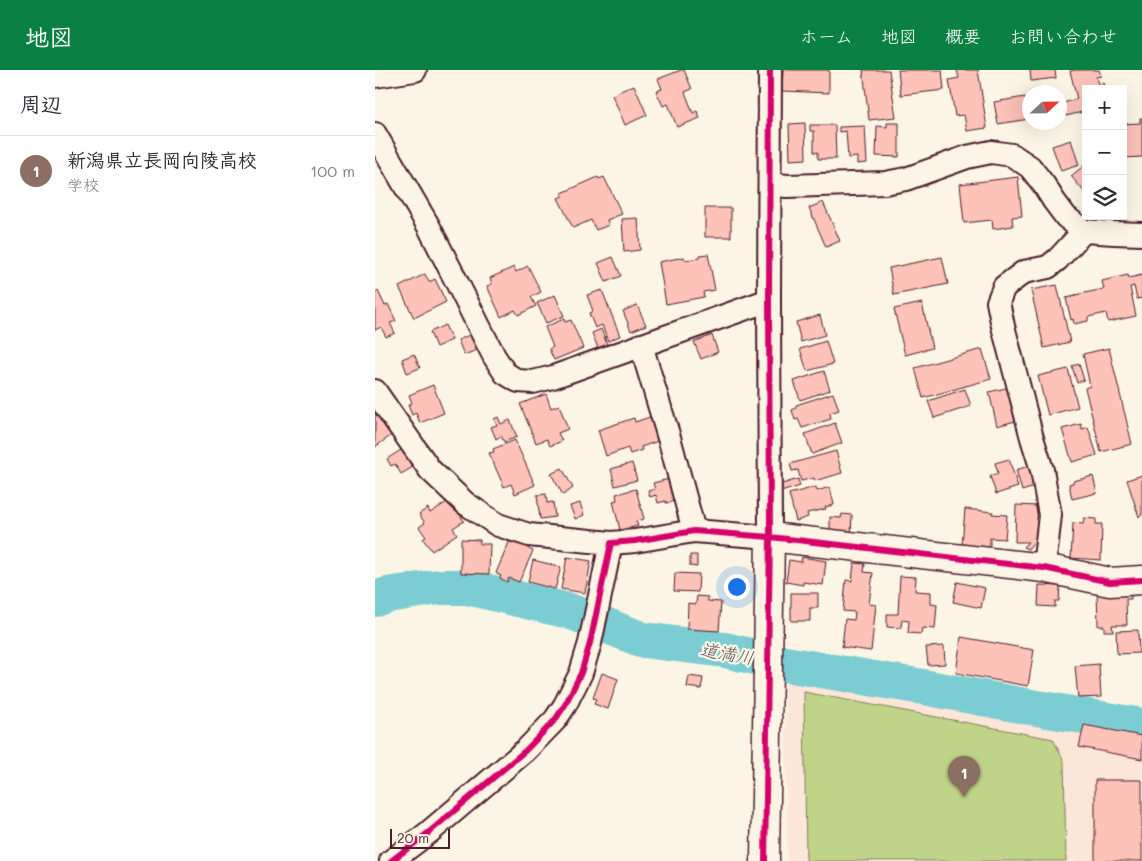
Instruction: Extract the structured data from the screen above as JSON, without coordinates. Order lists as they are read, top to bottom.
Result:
{
  "water": ["道満川"],
  "scale_bar": "20 m",
  "north": "right",
  "page": {
    "header": "地図",
    "nav": [
      "ホーム",
      "地図",
      "概要",
      "お問い合わせ"
    ],
    "heading": "周辺",
    "map_buttons": ["+", "−"],
    "list": [
      {
        "mark": "1",
        "name": "新潟県立長岡向陵高校",
        "note": "学校",
        "value": "100 m"
      }
    ],
    "pins": "1",
    "scale": "20 m"
  }
}
